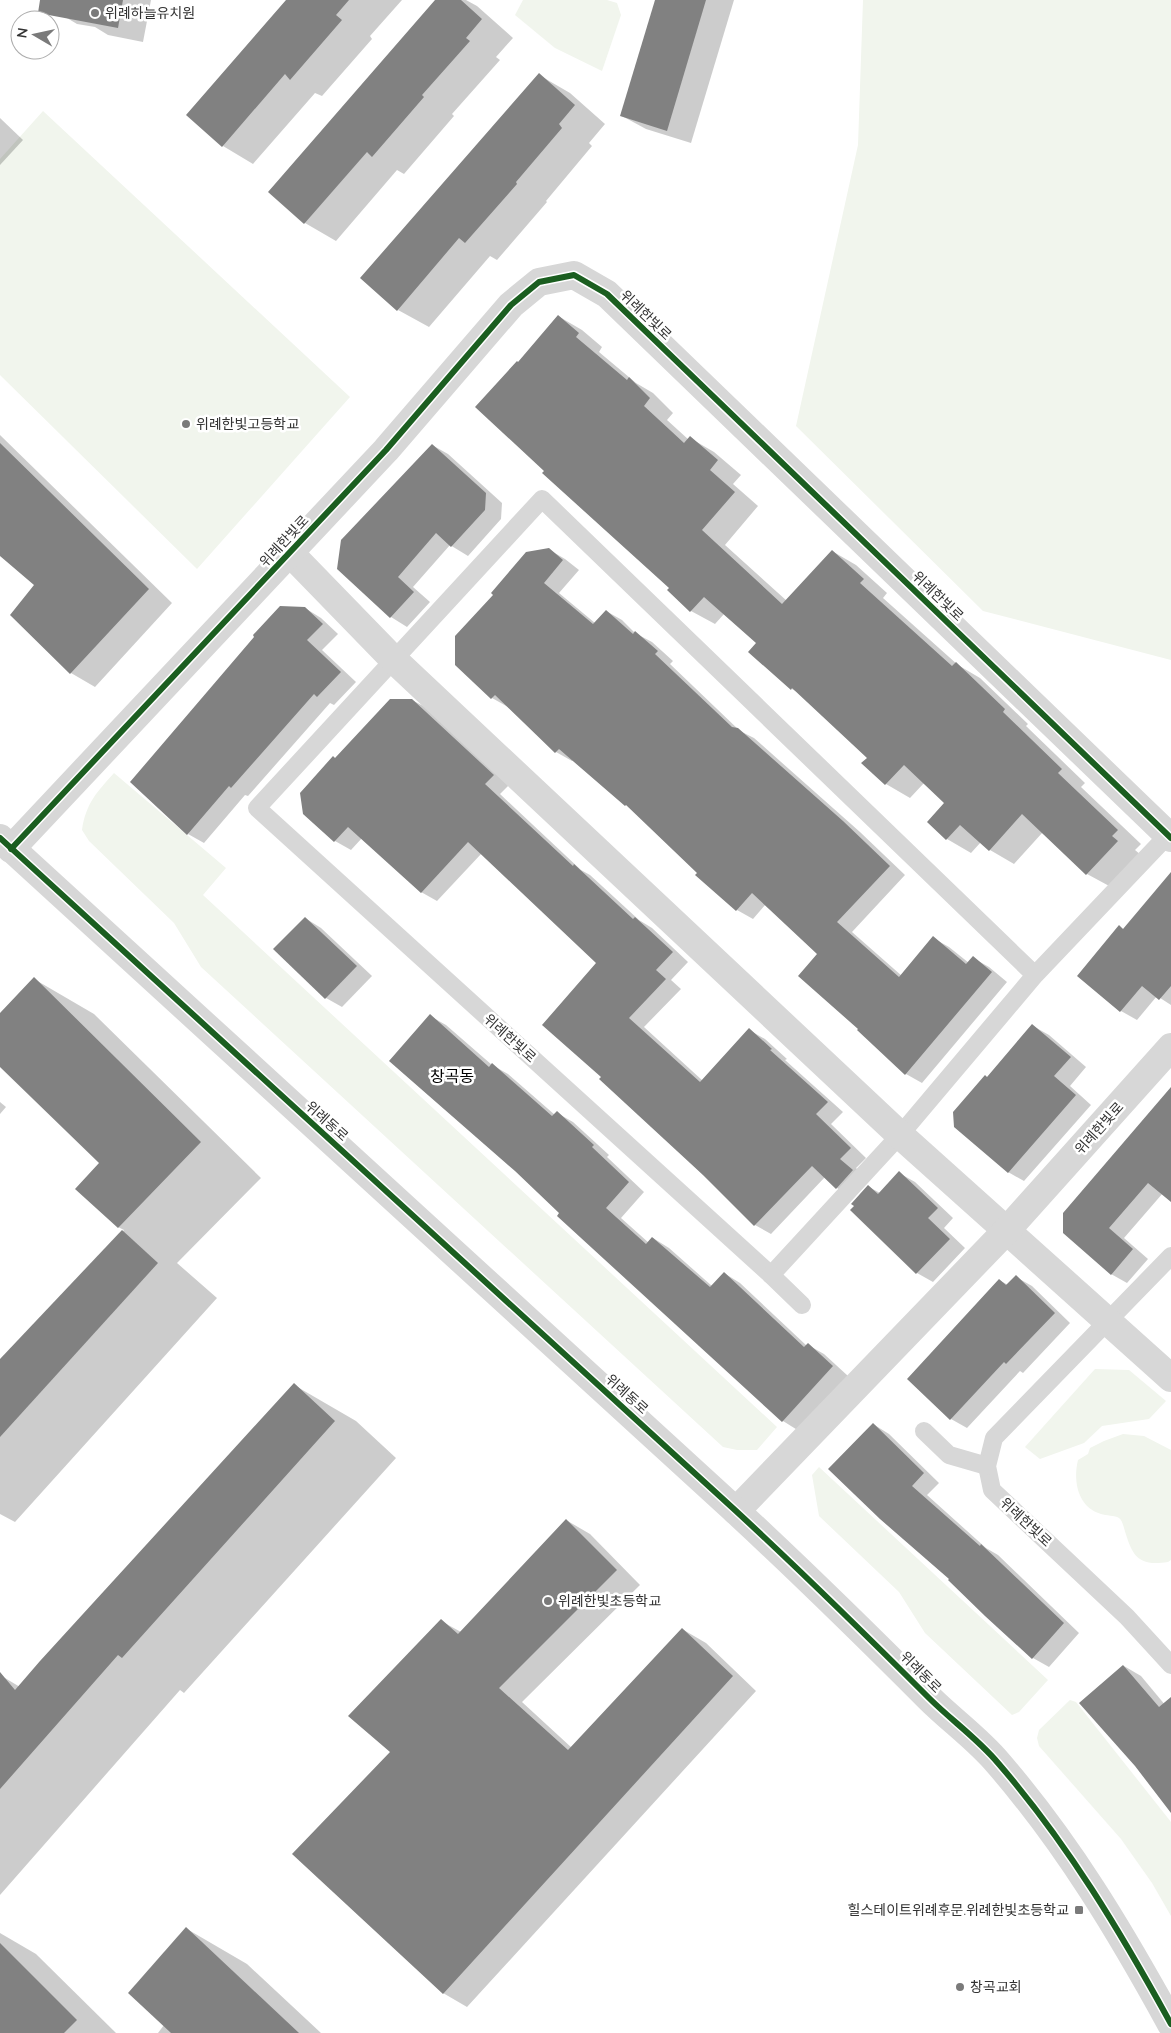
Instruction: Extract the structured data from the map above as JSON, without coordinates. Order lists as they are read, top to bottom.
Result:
{
  "streets": {
    "street": ["위례한빛로", "위례동로"]
  },
  "crossings": [
    ["위례한빛로", "위례동로"]
  ],
  "districts": ["창곡동"],
  "places": {
    "other": [
      "위례하늘유치원",
      "위례한빛고등학교",
      "위례한빛초등학교",
      "창곡교회"
    ],
    "transit": ["힐스테이트위례후문.위례한빛초등학교"]
  },
  "north": "left"
}
